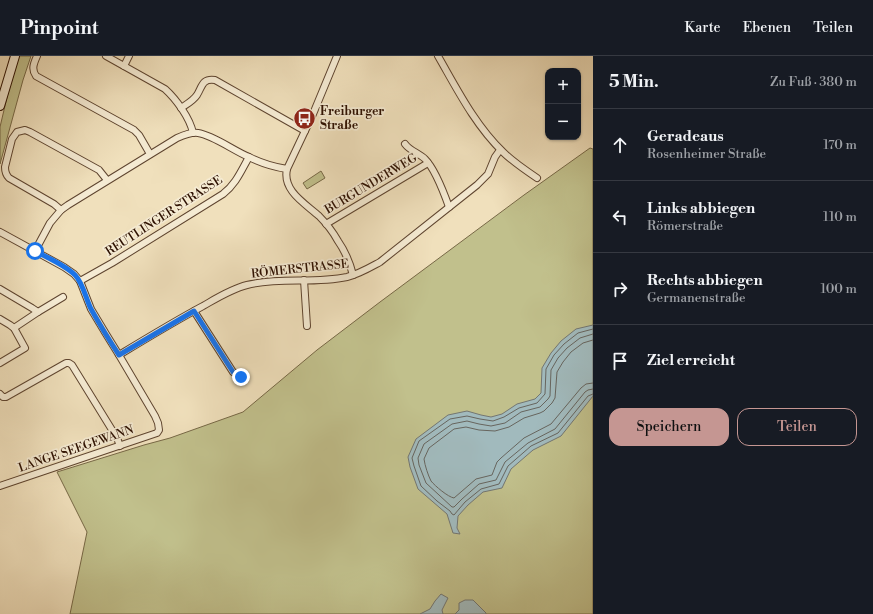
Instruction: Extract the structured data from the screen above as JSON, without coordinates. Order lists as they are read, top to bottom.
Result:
{
  "streets": {
    "street": [
      "BURGUNDERWEG",
      "REUTLINGER STRASSE",
      "RÖMERSTRASSE",
      "LANGE SEEGEWANN"
    ]
  },
  "crossings": [
    ["RÖMERSTRASSE", "LANGE SEEGEWANN"]
  ],
  "places": {
    "bus stop": ["Freiburger Straße"]
  },
  "page": {
    "header": "Pinpoint",
    "nav": ["Karte", "Ebenen", "Teilen"],
    "heading": ["5 Min.", "Zu Fuß · 380 m"],
    "map_buttons": ["+", "−"],
    "list": [
      ["Geradeaus", "Rosenheimer Straße", "170 m"],
      ["Links abbiegen", "Römerstraße", "110 m"],
      ["Rechts abbiegen", "Germanenstraße", "100 m"],
      "Ziel erreicht"
    ],
    "buttons": ["Speichern", "Teilen"]
  }
}
